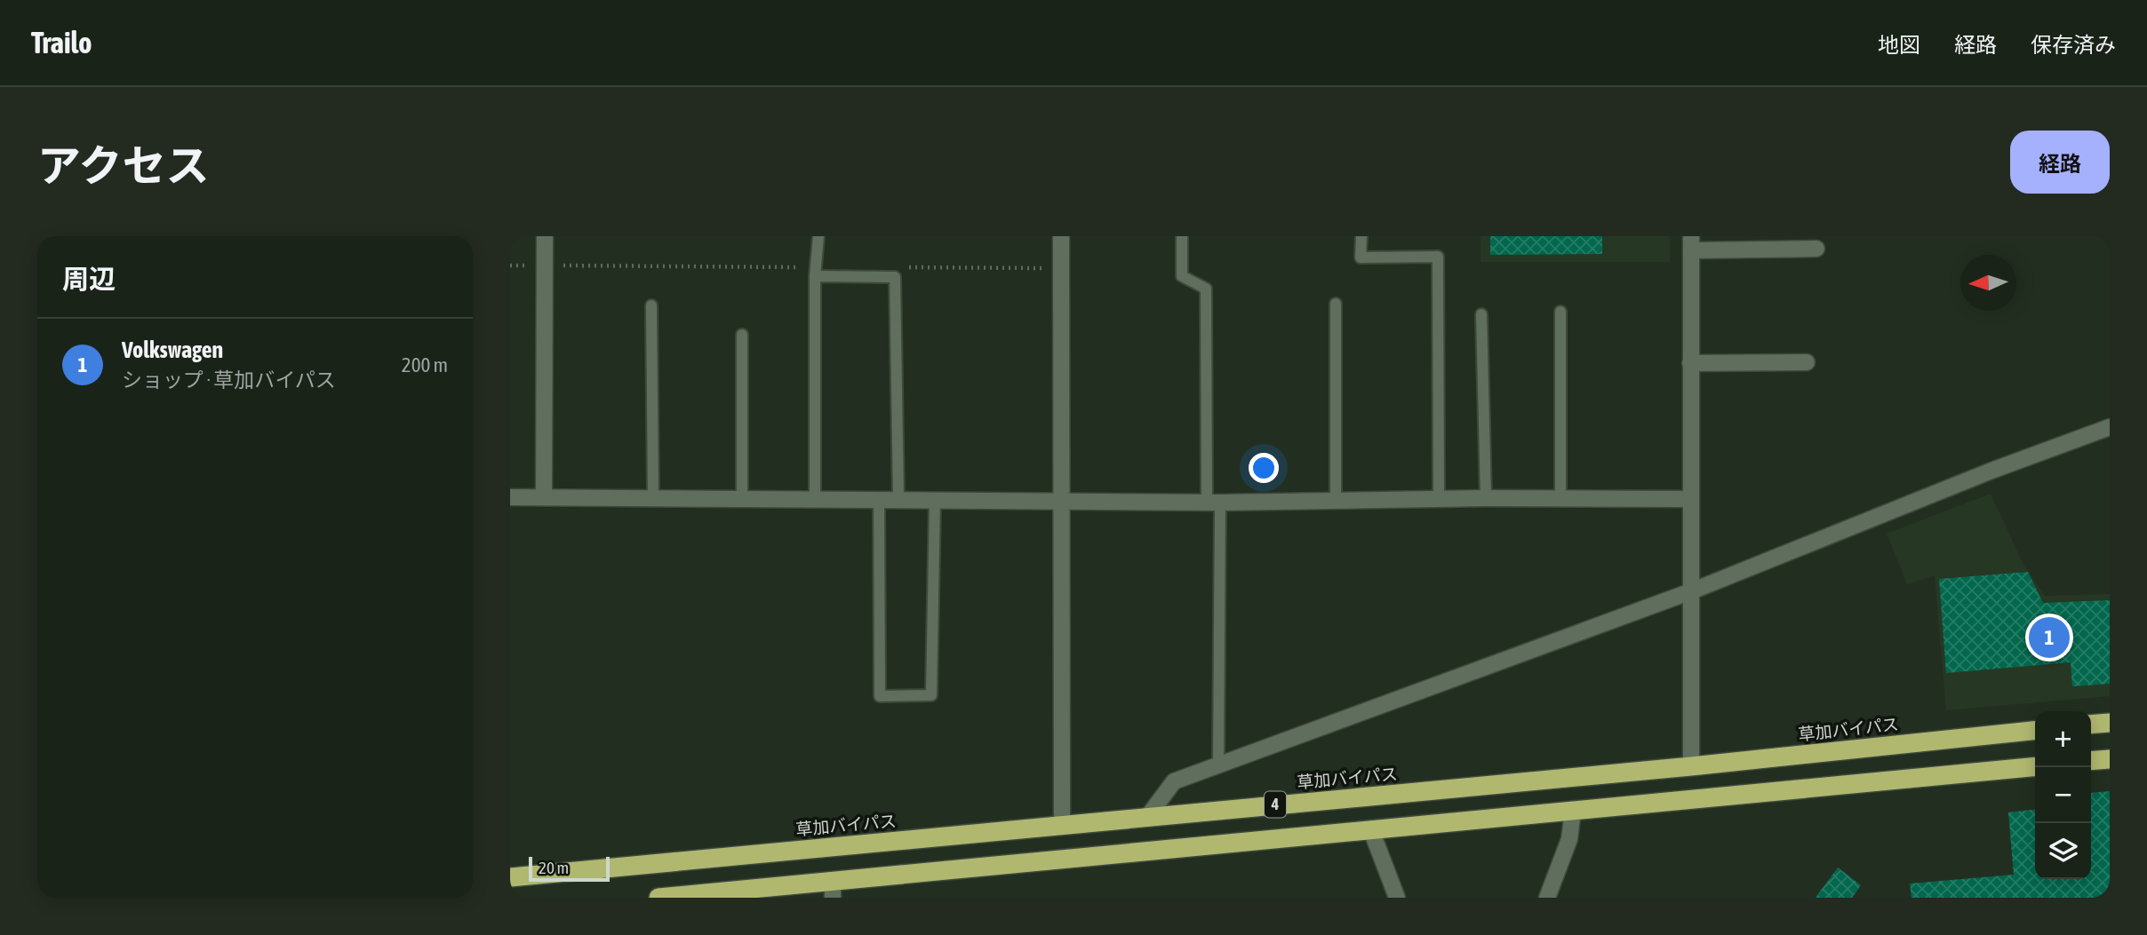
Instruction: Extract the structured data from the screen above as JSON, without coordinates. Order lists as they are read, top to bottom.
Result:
{
  "streets": {
    "highway": ["草加バイパス", "4"]
  },
  "scale_bar": "20 m",
  "north": "left",
  "page": {
    "header": "Trailo",
    "nav": ["地図", "経路", "保存済み"],
    "title": "アクセス",
    "buttons": "経路",
    "heading": "周辺",
    "list": [
      {
        "mark": "1",
        "name": "Volkswagen",
        "note": "ショップ · 草加バイパス",
        "value": "200 m"
      }
    ],
    "pins": "1",
    "map_buttons": ["+", "−"],
    "scale": "20 m"
  }
}
